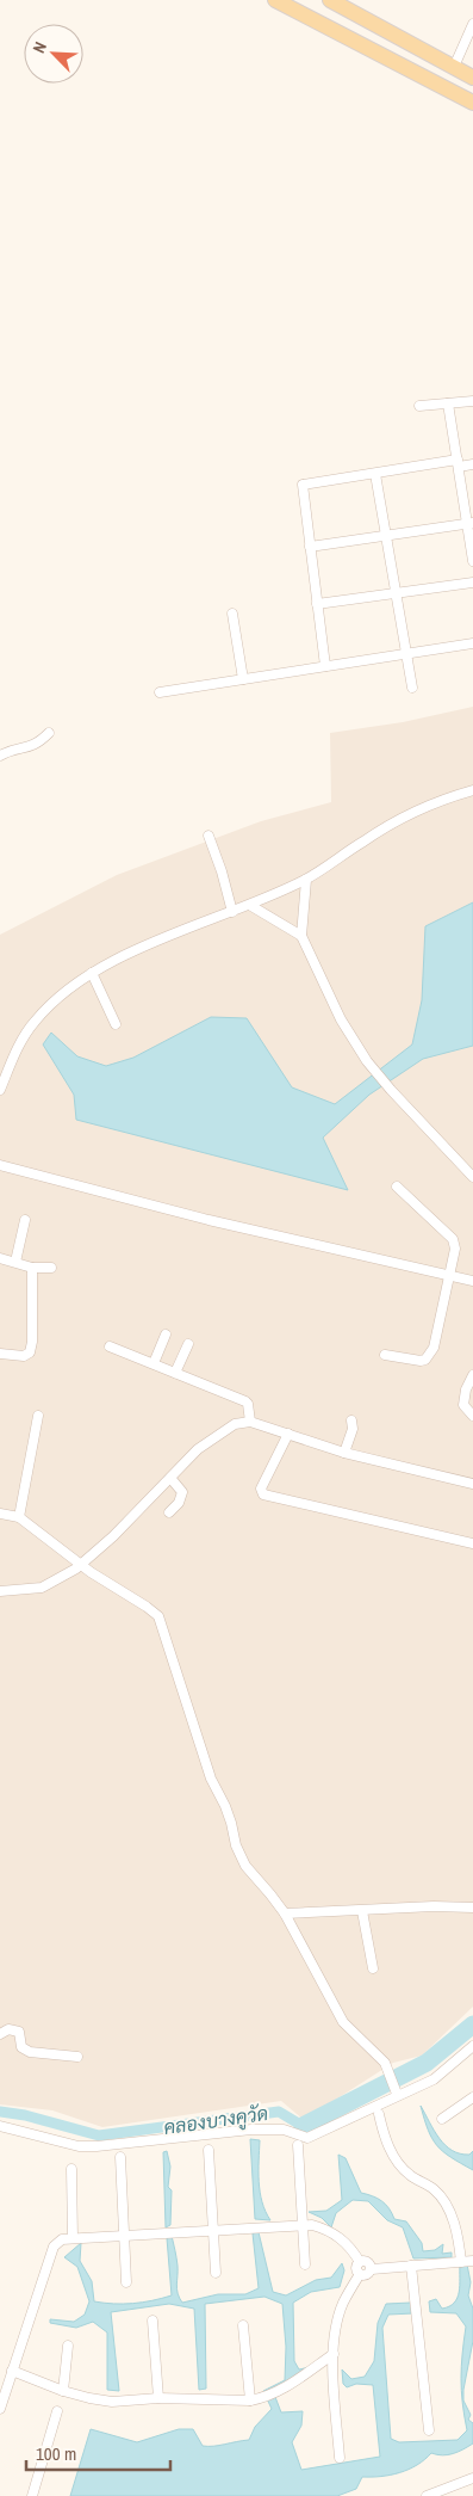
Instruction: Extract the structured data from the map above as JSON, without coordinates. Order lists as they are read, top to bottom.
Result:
{
  "water": ["คลองบางคูวัด"],
  "scale_bar": "100 m",
  "north": "top left"
}
